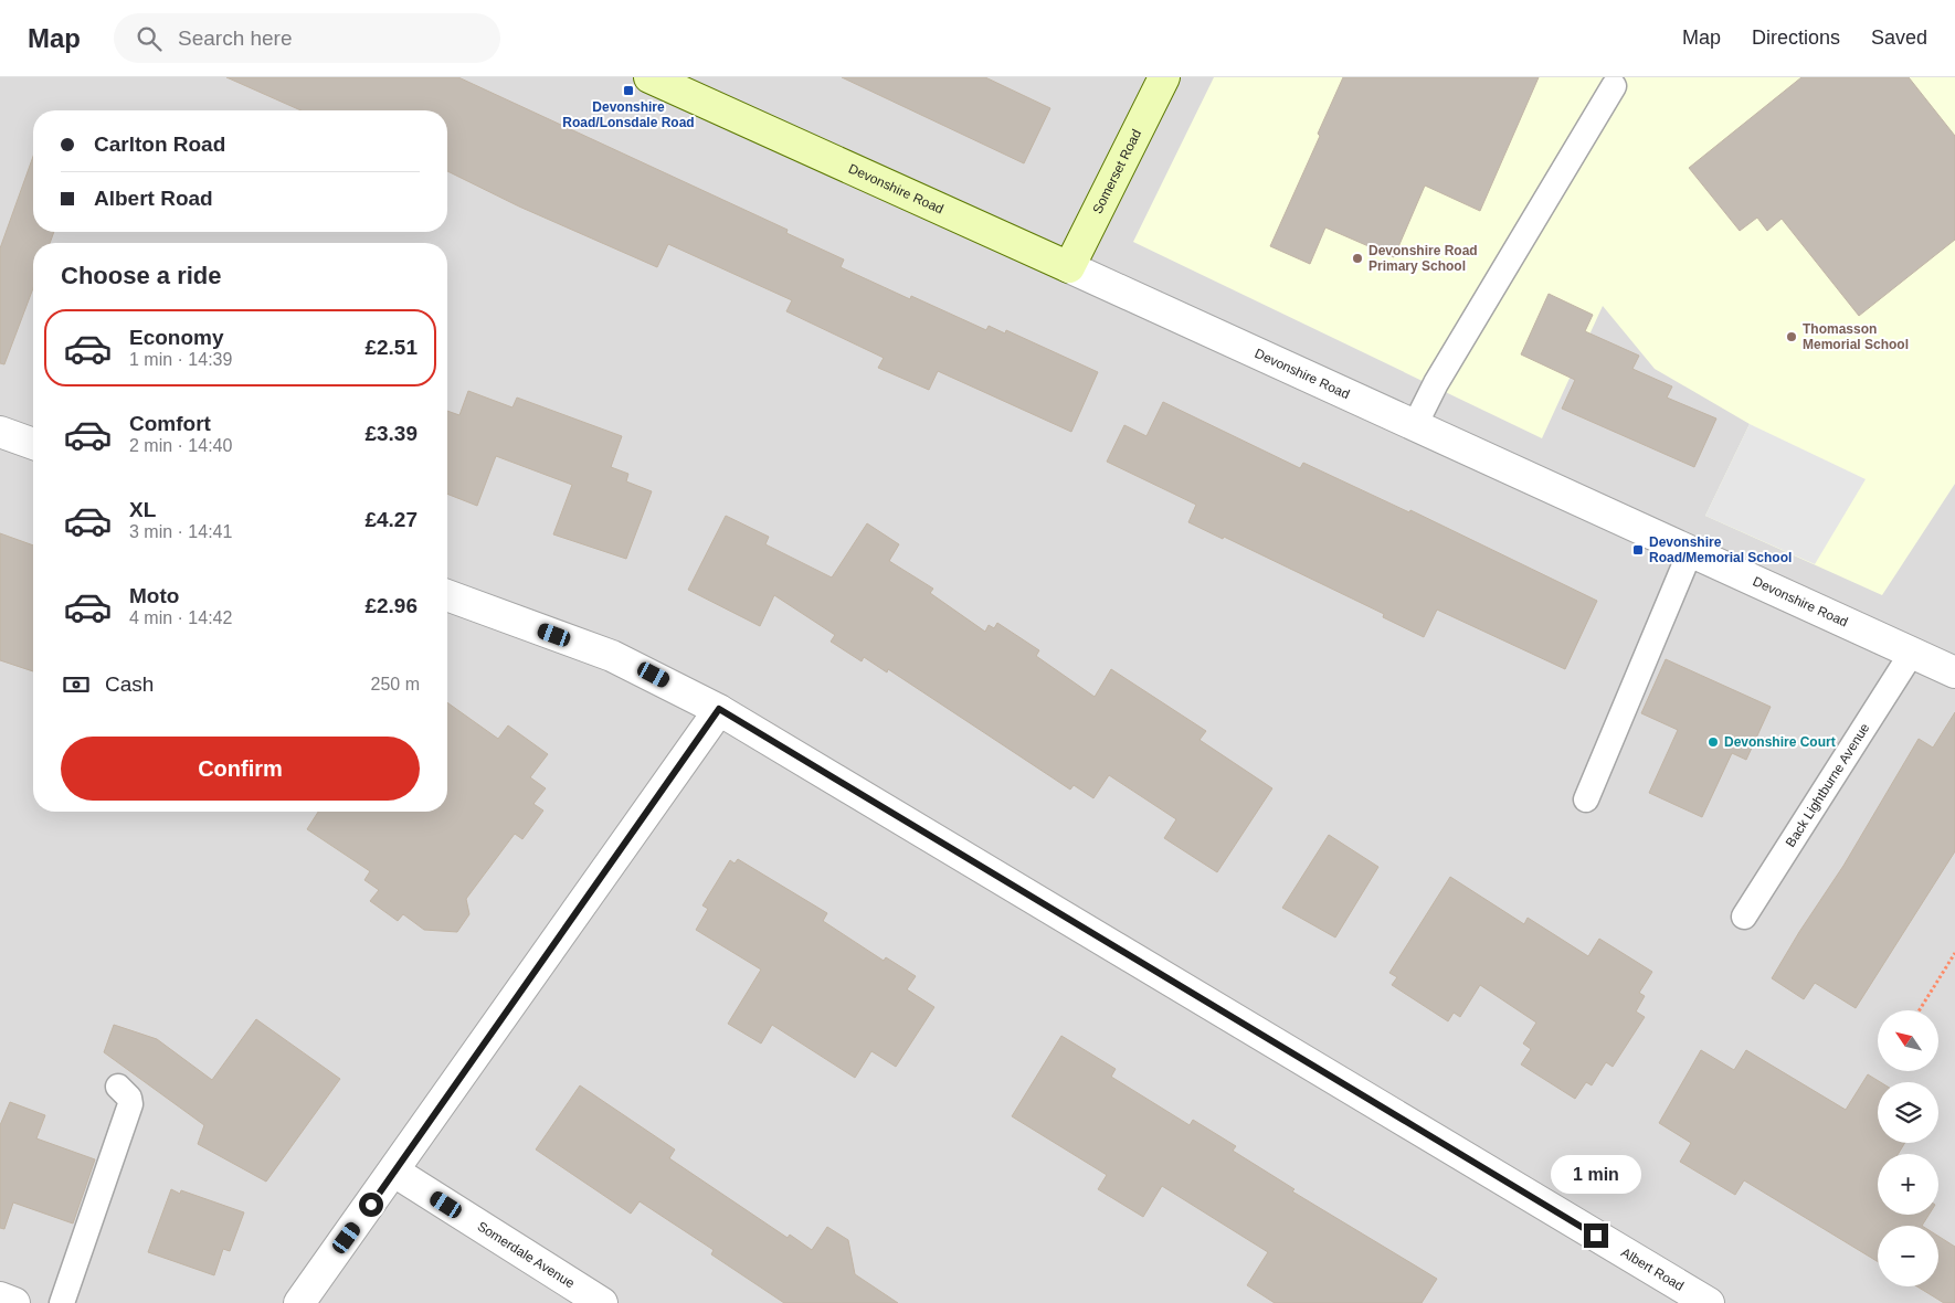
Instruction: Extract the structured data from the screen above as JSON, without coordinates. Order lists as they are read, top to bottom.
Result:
{
  "streets": {
    "street": [
      "Somerset Road",
      "Devonshire Road",
      "Somerdale Avenue",
      "Albert Road"
    ],
    "lane": ["Back Lightburne Avenue"]
  },
  "crossings": [
    ["Somerset Road", "Devonshire Road"],
    ["Devonshire Road", "Back Lightburne Avenue"]
  ],
  "places": {
    "transit": ["Devonshire Road/Lonsdale Road", "Devonshire Road/Memorial School"],
    "other": ["Devonshire Road Primary School", "Thomasson Memorial School", "Devonshire Court"]
  },
  "north": "top left",
  "page": {
    "header": "Map",
    "search": "Search here",
    "nav": ["Map", "Directions", "Saved"],
    "banner": ["Carlton Road", "Albert Road"],
    "heading": "Choose a ride",
    "list": [
      {
        "name": "Economy",
        "note": "1 min · 14:39",
        "value": "£2.51"
      },
      {
        "name": "Comfort",
        "note": "2 min · 14:40",
        "value": "£3.39"
      },
      {
        "name": "XL",
        "note": "3 min · 14:41",
        "value": "£4.27"
      },
      {
        "name": "Moto",
        "note": "4 min · 14:42",
        "value": "£2.96"
      }
    ],
    "pay": ["Cash", "250 m"],
    "buttons": "Confirm",
    "map_buttons": ["+", "−"],
    "bubble": "1 min"
  }
}
